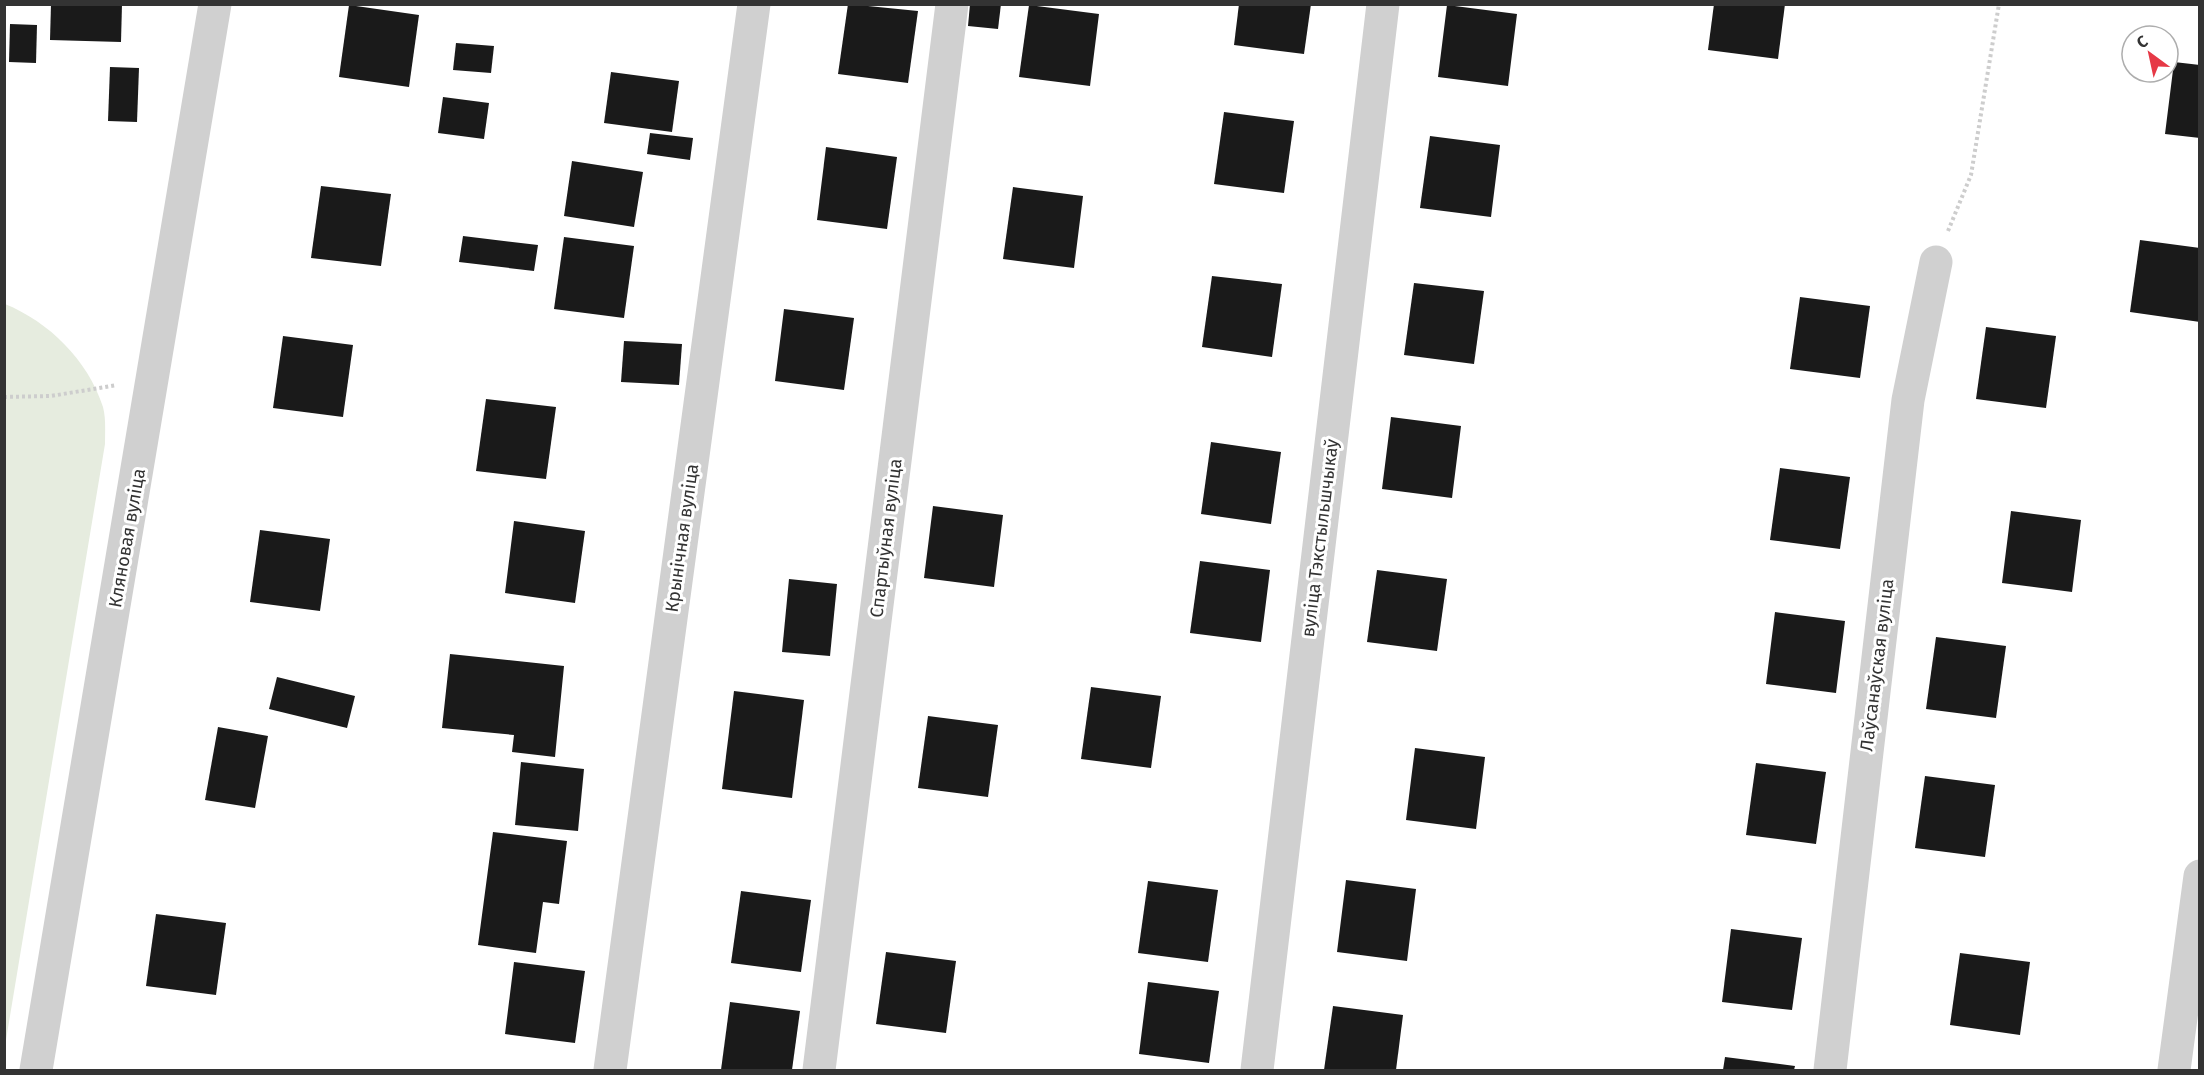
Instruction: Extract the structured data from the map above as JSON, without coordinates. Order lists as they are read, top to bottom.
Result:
{
  "streets": {
    "street": [
      "Кляновая вуліца",
      "Крынічная вуліца",
      "Спартыўная вуліца",
      "вуліца Тэкстыльшчыкаў",
      "Лаўсанаўская вуліца"
    ]
  },
  "north": "top left"
}
